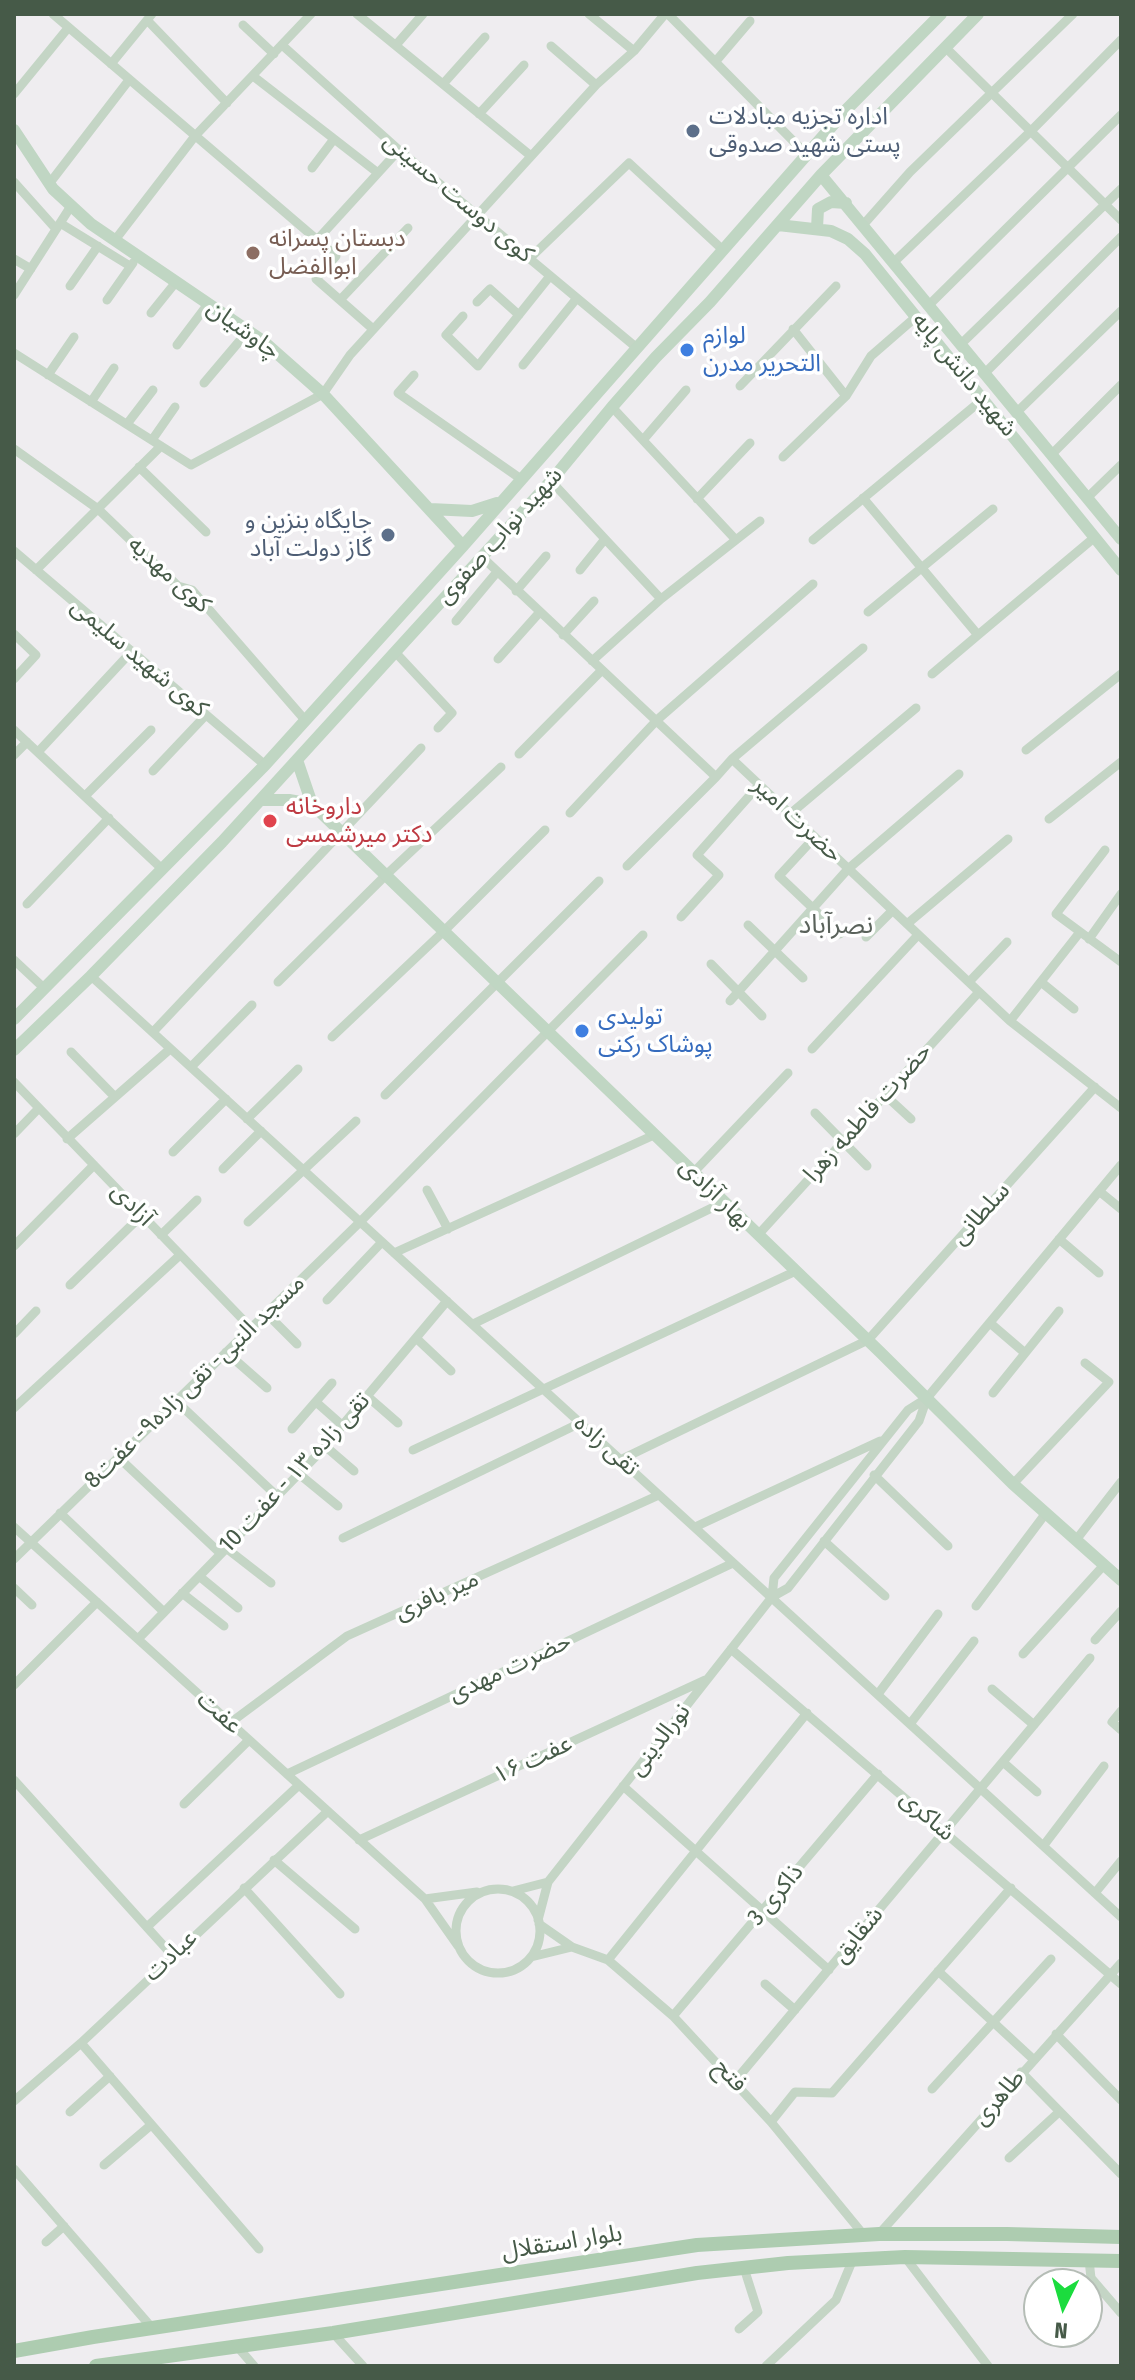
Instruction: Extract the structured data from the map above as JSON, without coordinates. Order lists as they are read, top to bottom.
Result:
{
  "streets": {
    "main road": [
      "چاوشیان",
      "شهید دانش پایه",
      "شهید نواب صفوی",
      "بهار آزادی",
      "بلوار استقلال"
    ],
    "street": [
      "کوی دوست حسینی",
      "کوی مهدیه",
      "کوی شهید سلیمی",
      "حضرت امیر",
      "حضرت فاطمه زهرا",
      "آزادی",
      "سلطانی",
      "مسجد النبی- تقی زاده۹- عفت8",
      "تقی زاده",
      "تقی زاده ۱۳ - عفت 10",
      "میر بافری",
      "حضرت مهدی",
      "عفت",
      "نورالدینی",
      "عفت ۱۶",
      "شاکری",
      "ذاکری 3",
      "شقایق",
      "عبادت",
      "فتح",
      "طاهری"
    ]
  },
  "crossings": [
    ["کوی دوست حسینی", "شهید نواب صفوی"],
    ["چاوشیان", "شهید نواب صفوی"],
    ["شهید دانش پایه", "شهید نواب صفوی"],
    ["شهید نواب صفوی", "کوی مهدیه"],
    ["شهید نواب صفوی", "کوی شهید سلیمی"],
    ["شهید نواب صفوی", "حضرت امیر"],
    ["شهید نواب صفوی", "بهار آزادی"],
    ["شهید نواب صفوی", "تقی زاده"],
    ["حضرت امیر", "حضرت فاطمه زهرا"],
    ["حضرت امیر", "سلطانی"],
    ["حضرت فاطمه زهرا", "بهار آزادی"],
    ["بهار آزادی", "سلطانی"],
    ["بهار آزادی", "مسجد النبی- تقی زاده۹- عفت8"],
    ["بهار آزادی", "نورالدینی"],
    ["آزادی", "مسجد النبی- تقی زاده۹- عفت8"],
    ["مسجد النبی- تقی زاده۹- عفت8", "تقی زاده"],
    ["مسجد النبی- تقی زاده۹- عفت8", "عفت"],
    ["تقی زاده", "تقی زاده ۱۳ - عفت 10"],
    ["تقی زاده", "میر بافری"],
    ["تقی زاده", "حضرت مهدی"],
    ["تقی زاده", "نورالدینی"],
    ["تقی زاده", "شقایق"],
    ["تقی زاده ۱۳ - عفت 10", "عفت"],
    ["میر بافری", "عفت"],
    ["حضرت مهدی", "عفت"],
    ["عفت", "نورالدینی"],
    ["عفت", "عفت ۱۶"],
    ["عفت", "عبادت"],
    ["عفت", "فتح"],
    ["نورالدینی", "عفت ۱۶"],
    ["نورالدینی", "شاکری"],
    ["نورالدینی", "فتح"],
    ["شاکری", "ذاکری 3"],
    ["شاکری", "شقایق"],
    ["شاکری", "طاهری"],
    ["ذاکری 3", "فتح"],
    ["شقایق", "فتح"],
    ["فتح", "طاهری"],
    ["فتح", "بلوار استقلال"],
    ["طاهری", "بلوار استقلال"]
  ],
  "districts": ["نصرآباد"],
  "places": [
    "اداره تجزیه مبادلات پستی شهید صدوقی",
    "دبستان پسرانه ابوالفضل",
    "لوازم التحریر مدرن",
    "جایگاه بنزین و گاز دولت آباد",
    "داروخانه دکتر میرشمسی",
    "تولیدی پوشاک رکنی"
  ],
  "north": "bottom"
}
